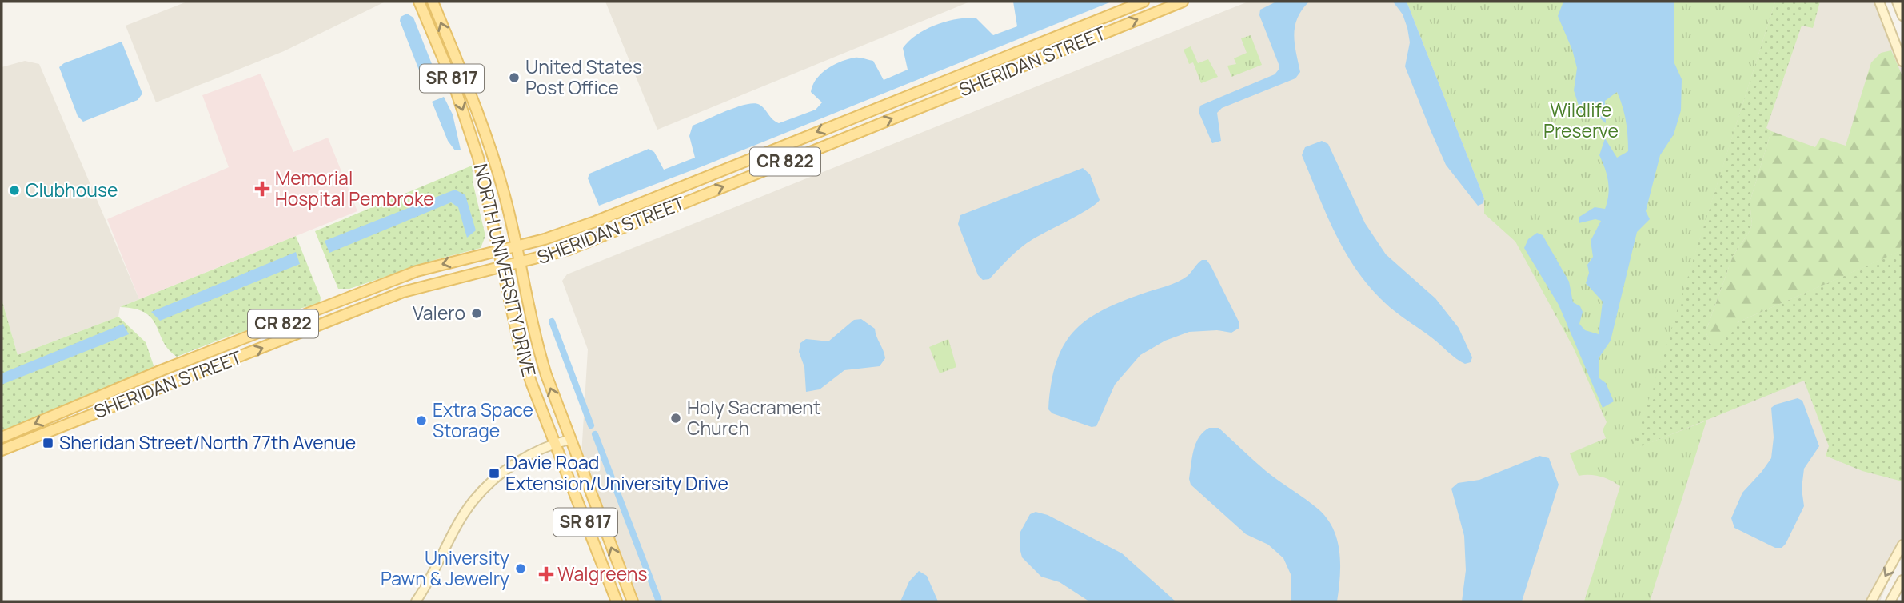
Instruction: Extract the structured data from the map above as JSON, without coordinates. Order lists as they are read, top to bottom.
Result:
{
  "streets": {
    "main road": [
      "SHERIDAN STREET",
      "SR 817",
      "CR 822",
      "NORTH UNIVERSITY DRIVE"
    ]
  },
  "crossings": [
    ["SHERIDAN STREET", "NORTH UNIVERSITY DRIVE"]
  ],
  "parks": ["Wildlife Preserve"],
  "places": {
    "other": [
      "United States Post Office",
      "Clubhouse",
      "Valero",
      "Holy Sacrament Church",
      "Extra Space Storage",
      "University Pawn & Jewelry"
    ],
    "health": ["Memorial Hospital Pembroke", "Walgreens"],
    "transit": ["Sheridan Street/North 77th Avenue", "Davie Road Extension/University Drive"]
  }
}
